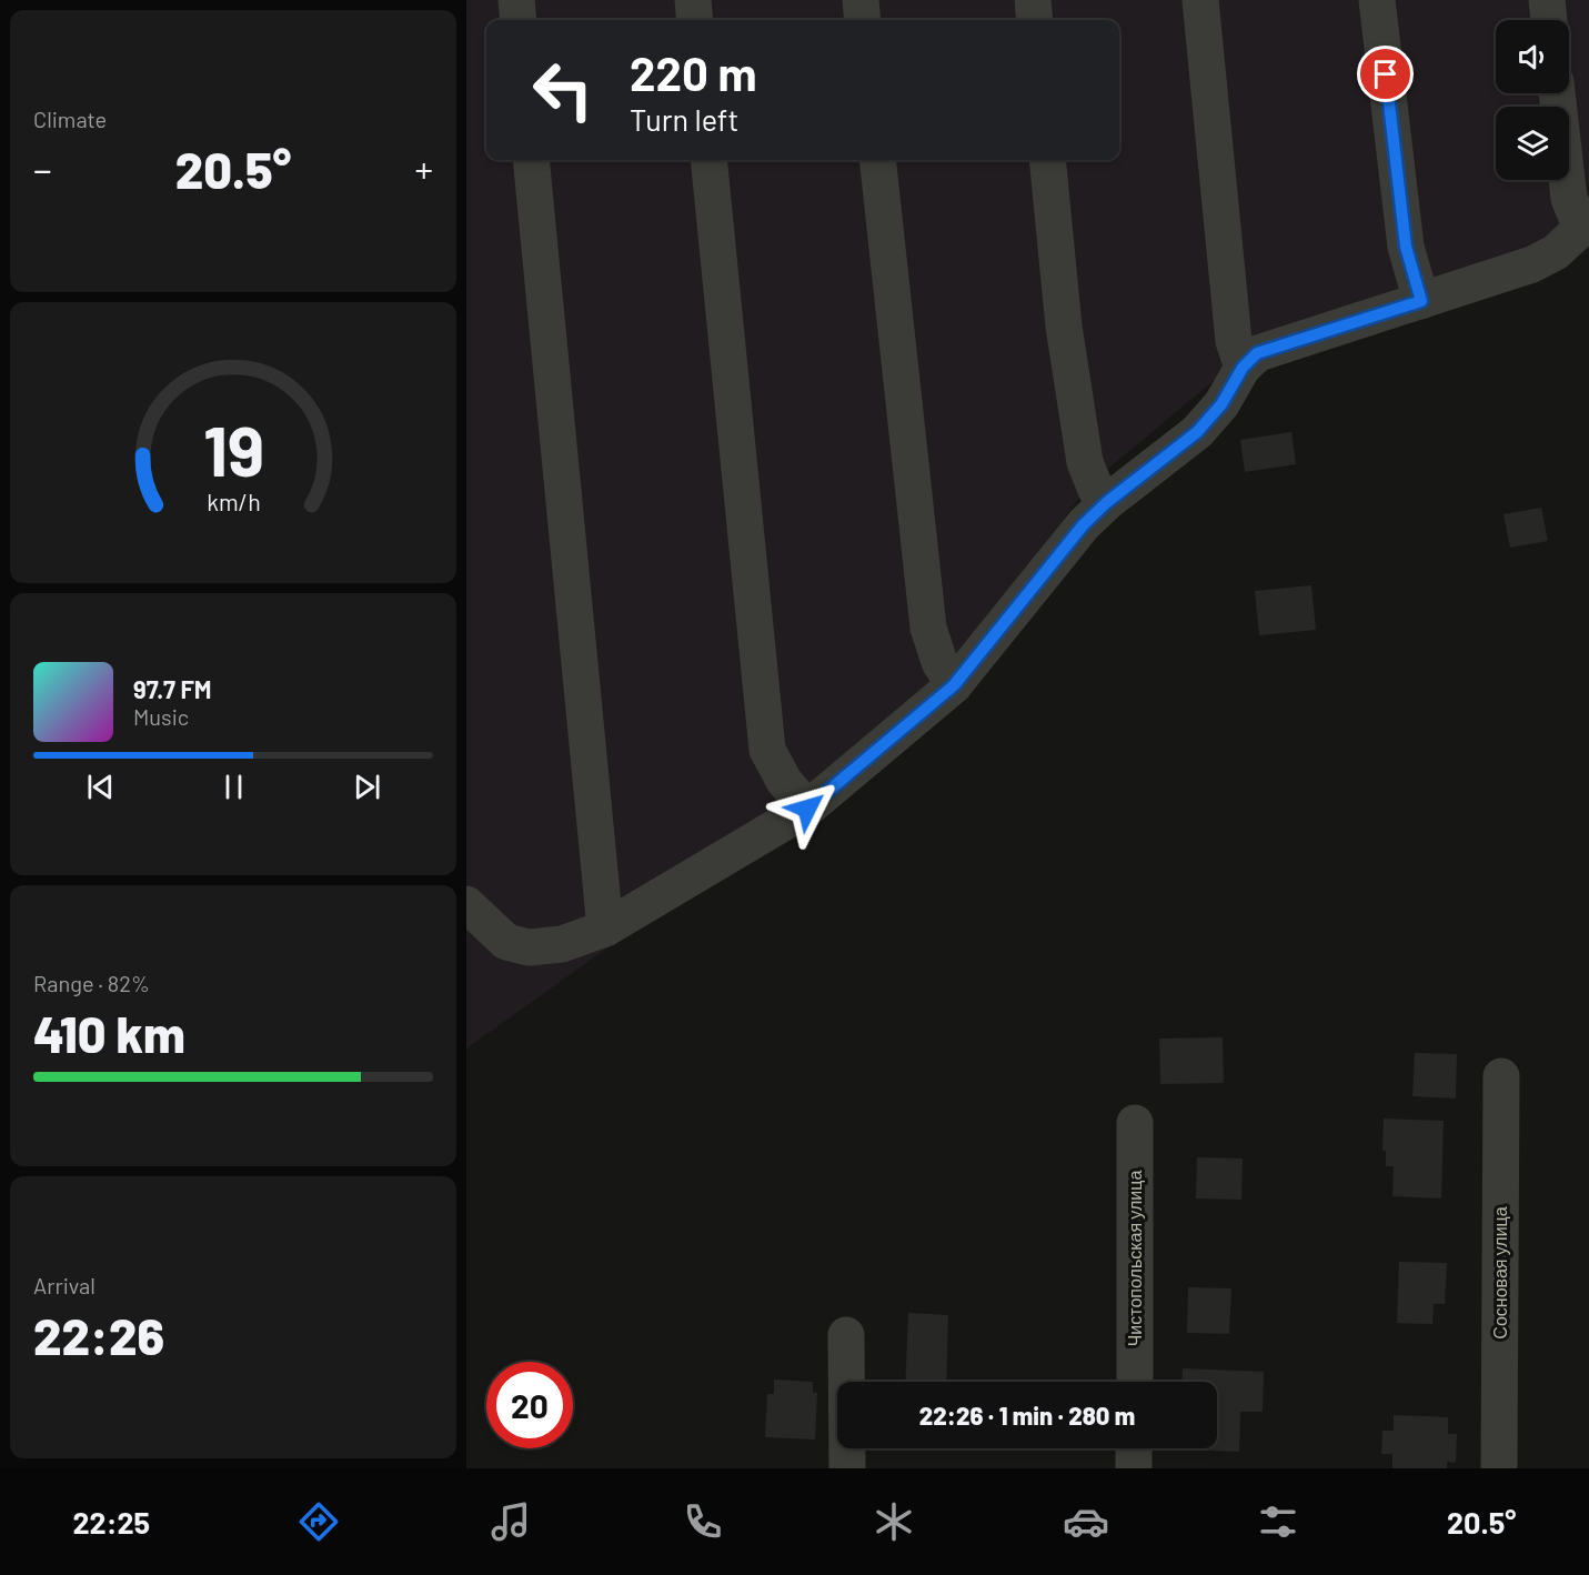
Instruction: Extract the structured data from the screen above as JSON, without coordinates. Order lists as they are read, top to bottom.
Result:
{
  "streets": {
    "street": ["Чистопольская улица", "Сосновая улица"]
  },
  "page": {
    "tile": [
      "Climate",
      ["Range · 82%", "410 km"],
      ["Arrival", "22:26"]
    ],
    "turn": ["220 m", "Turn left"],
    "heat": ["−", "20.5°", "+"],
    "song": ["97.7 FM", "Music"],
    "limit": "20",
    "trip": "22:26 · 1 min · 280 m",
    "tabs": ["22:25", "20.5°"],
    "gauge": ["19", "km/h"]
  }
}
